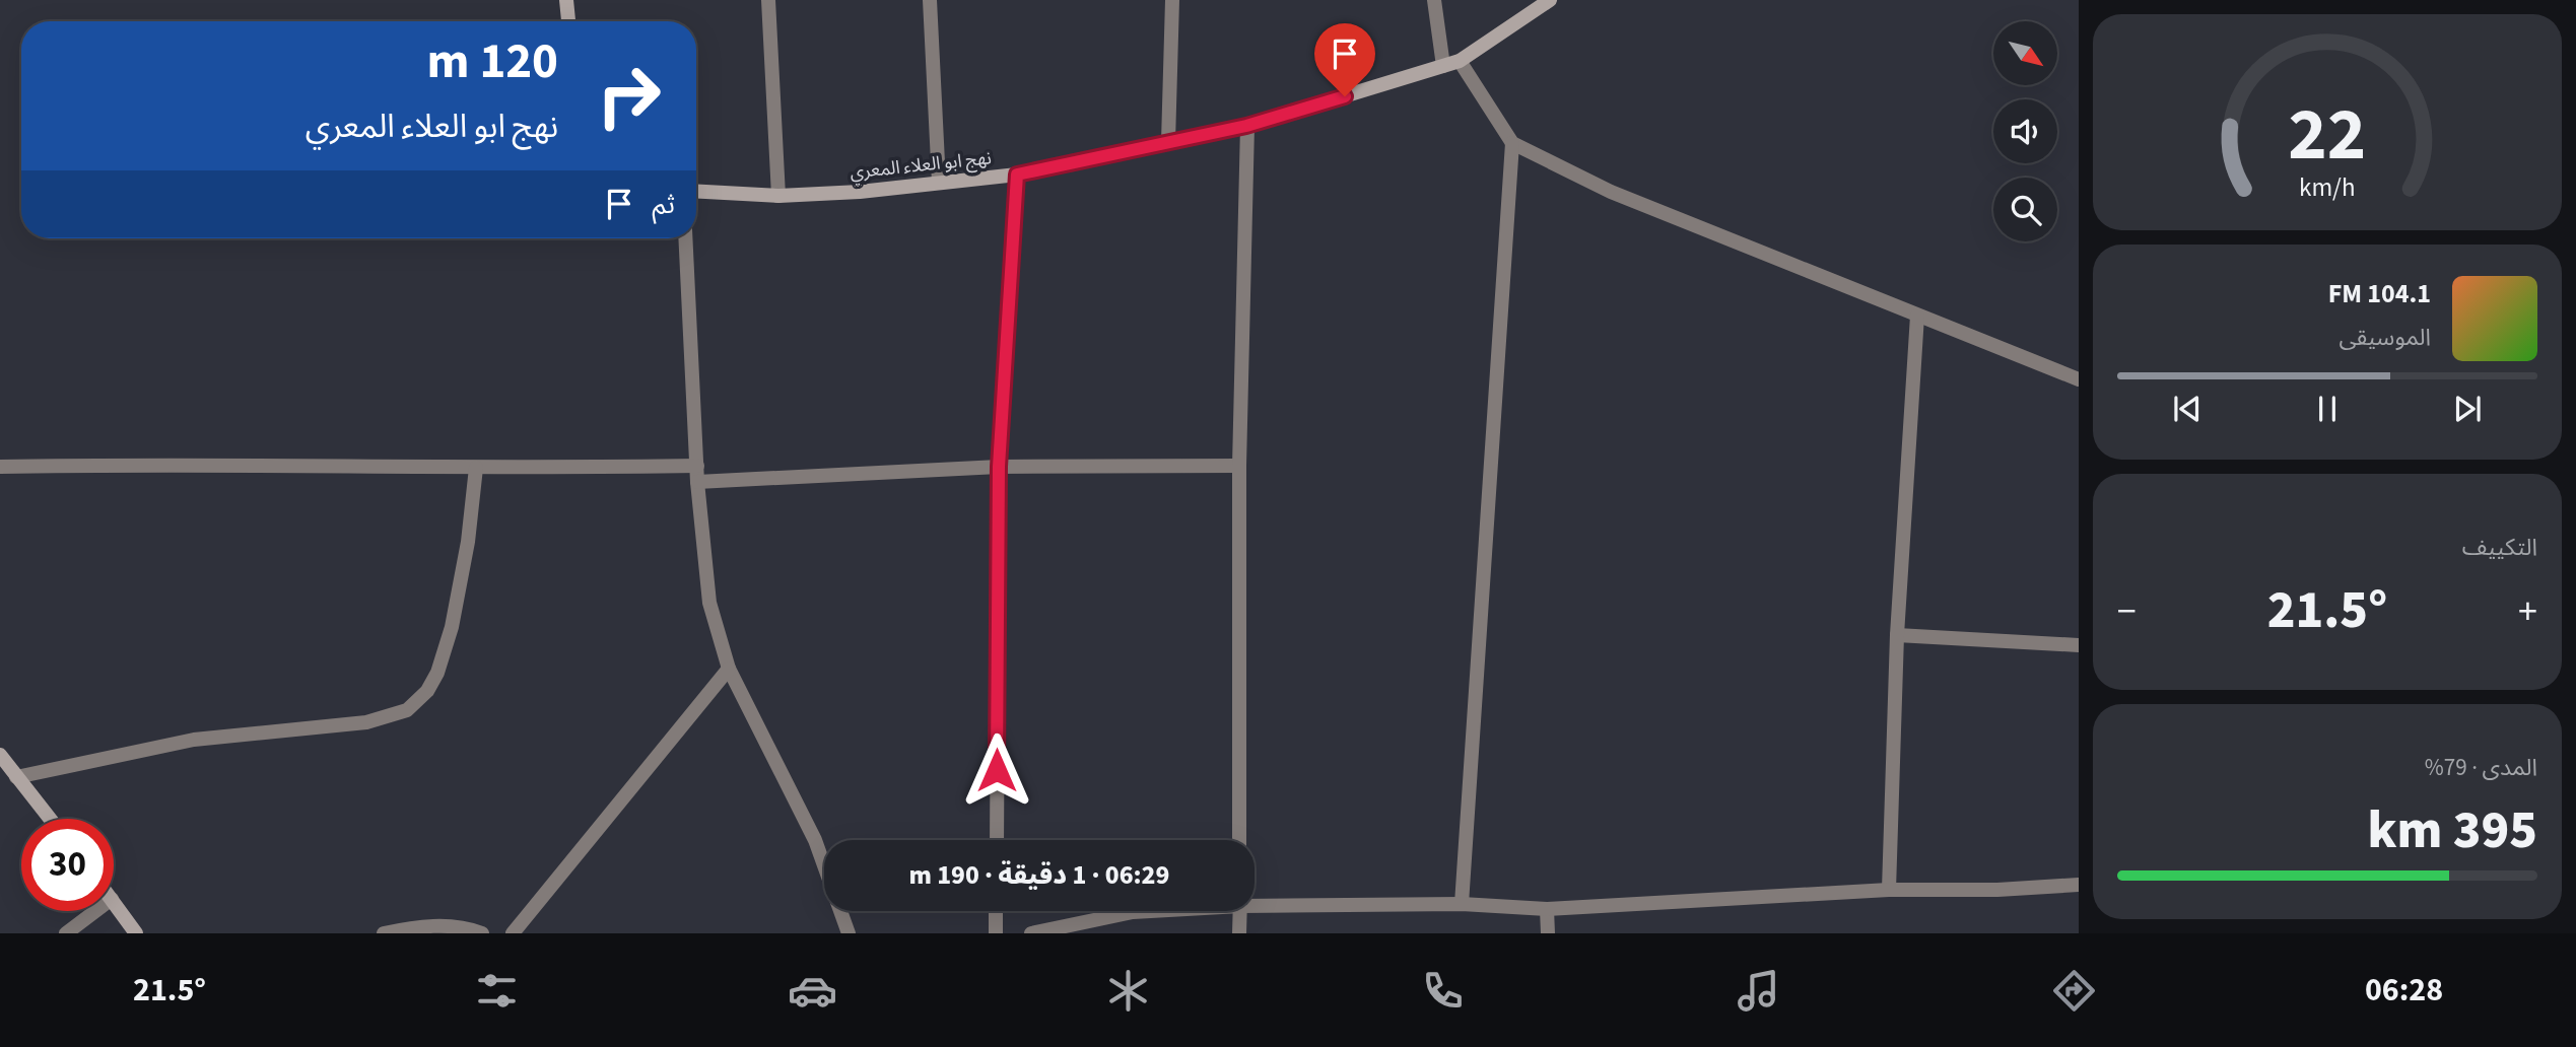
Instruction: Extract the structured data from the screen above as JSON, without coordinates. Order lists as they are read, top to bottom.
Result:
{
  "streets": {
    "street": ["نهج ابو العلاء المعري"]
  },
  "north": "bottom right",
  "page": {
    "turn": ["120 m", "نهج ابو العلاء المعري"],
    "then": "ثم",
    "song": ["104.1 FM", "الموسيقى"],
    "tile": [
      "التكييف",
      ["المدى · 79%", "395 km"]
    ],
    "heat": ["−", "21.5°", "+"],
    "limit": "30",
    "trip": "06:29 · 1 دقيقة · 190 m",
    "tabs": ["06:28", "21.5°"],
    "gauge": ["22", "km/h"]
  }
}
